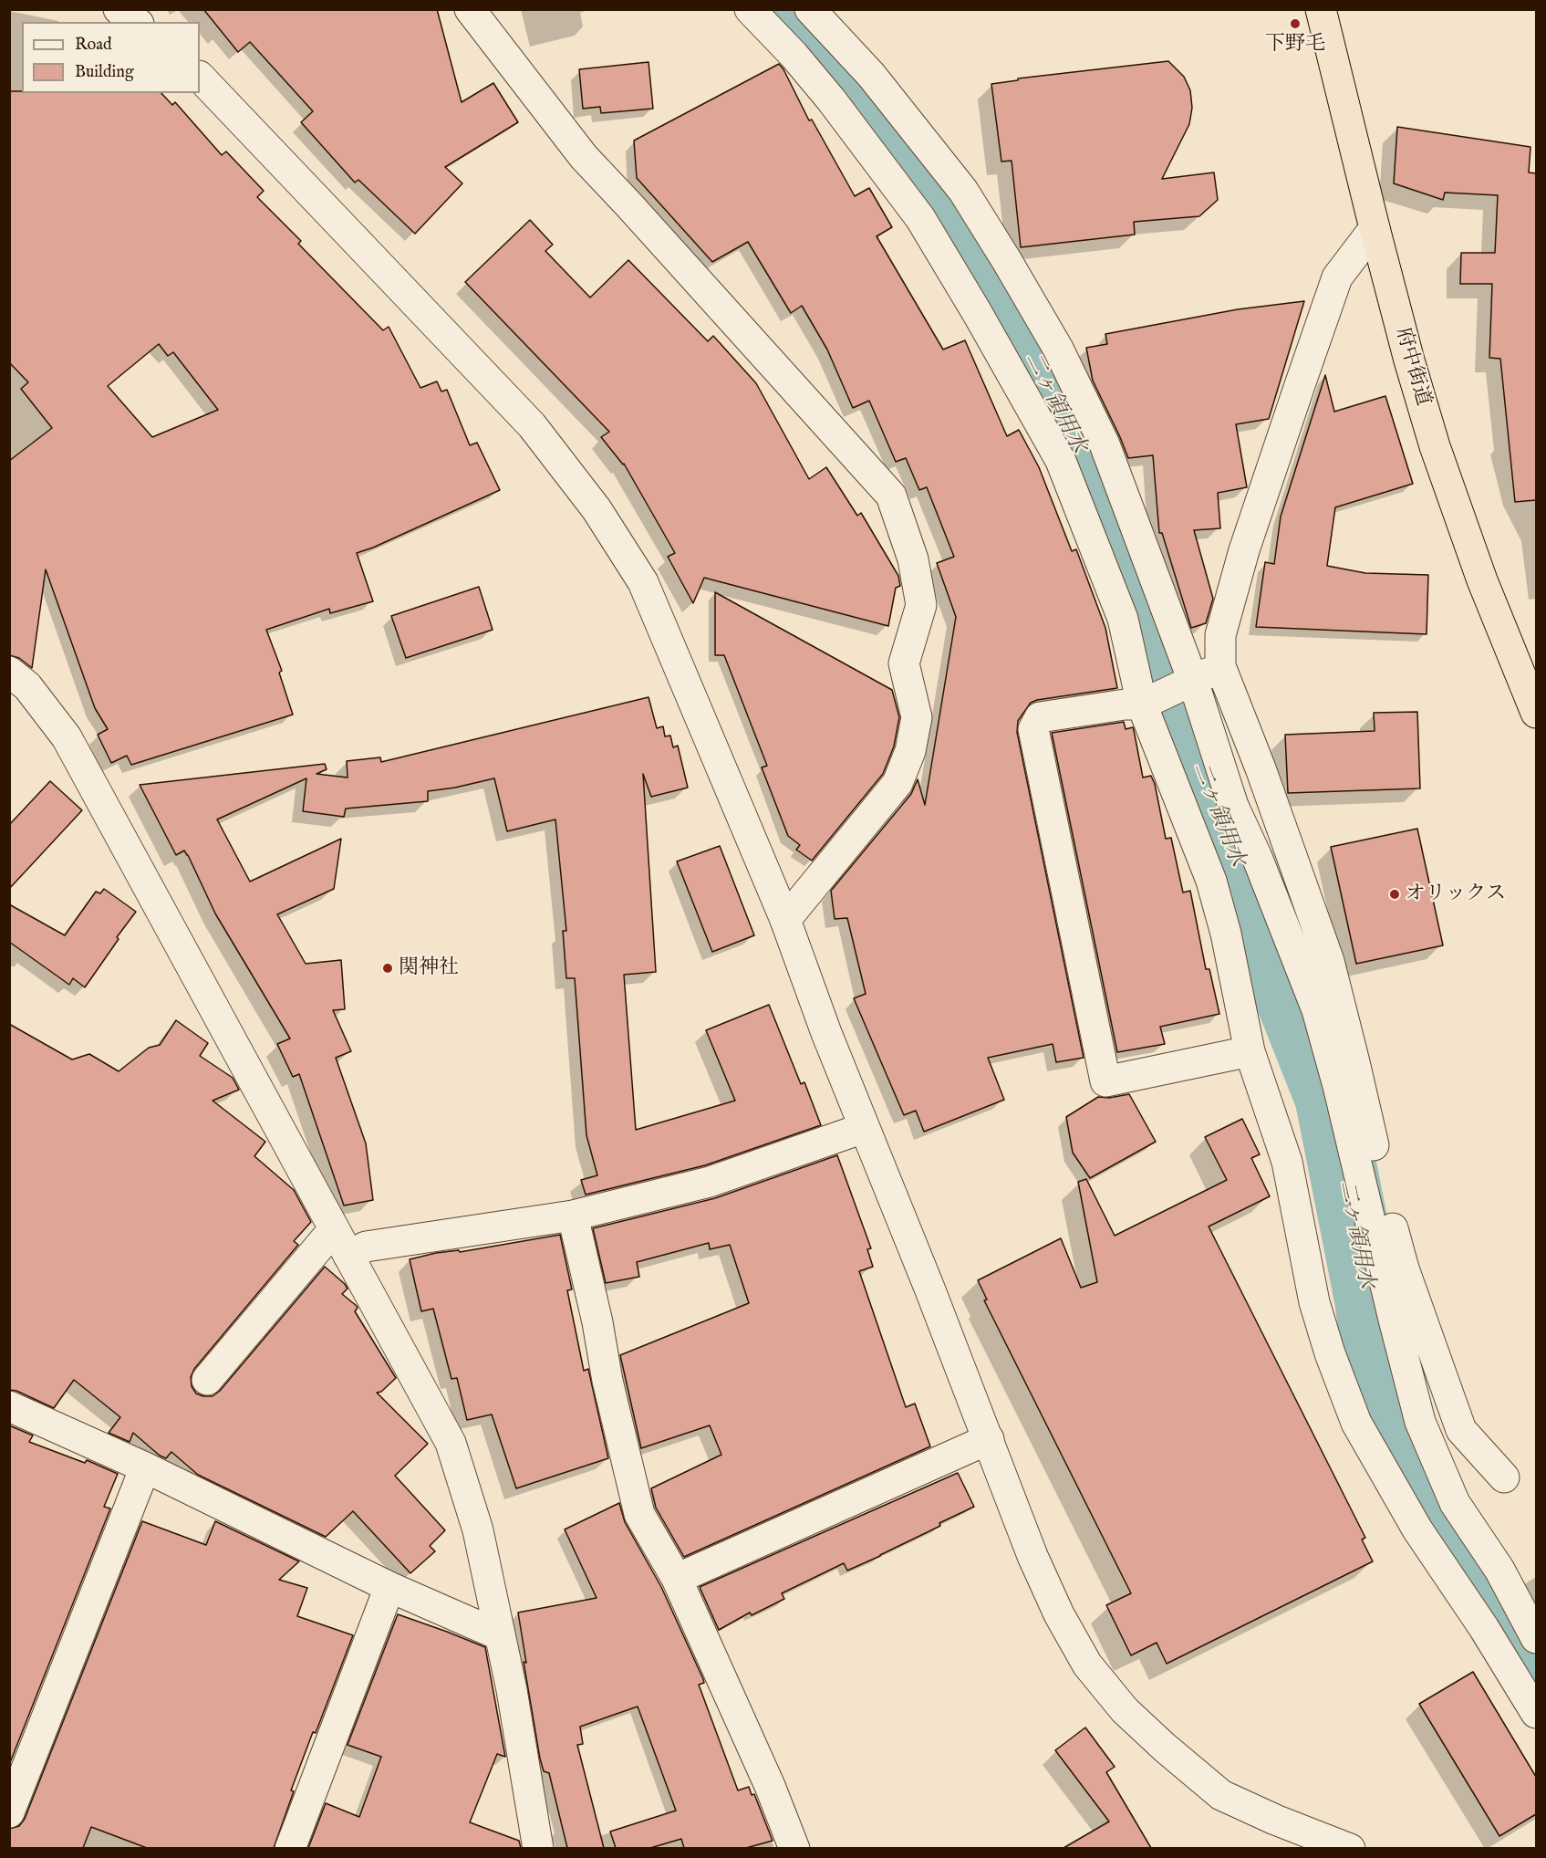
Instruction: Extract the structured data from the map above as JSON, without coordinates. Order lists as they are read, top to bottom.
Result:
{
  "streets": {
    "highway": ["府中街道"]
  },
  "water": ["二ヶ領用水"],
  "places": ["下野毛", "オリックス", "関神社"],
  "legend": ["Road", "Building"]
}
